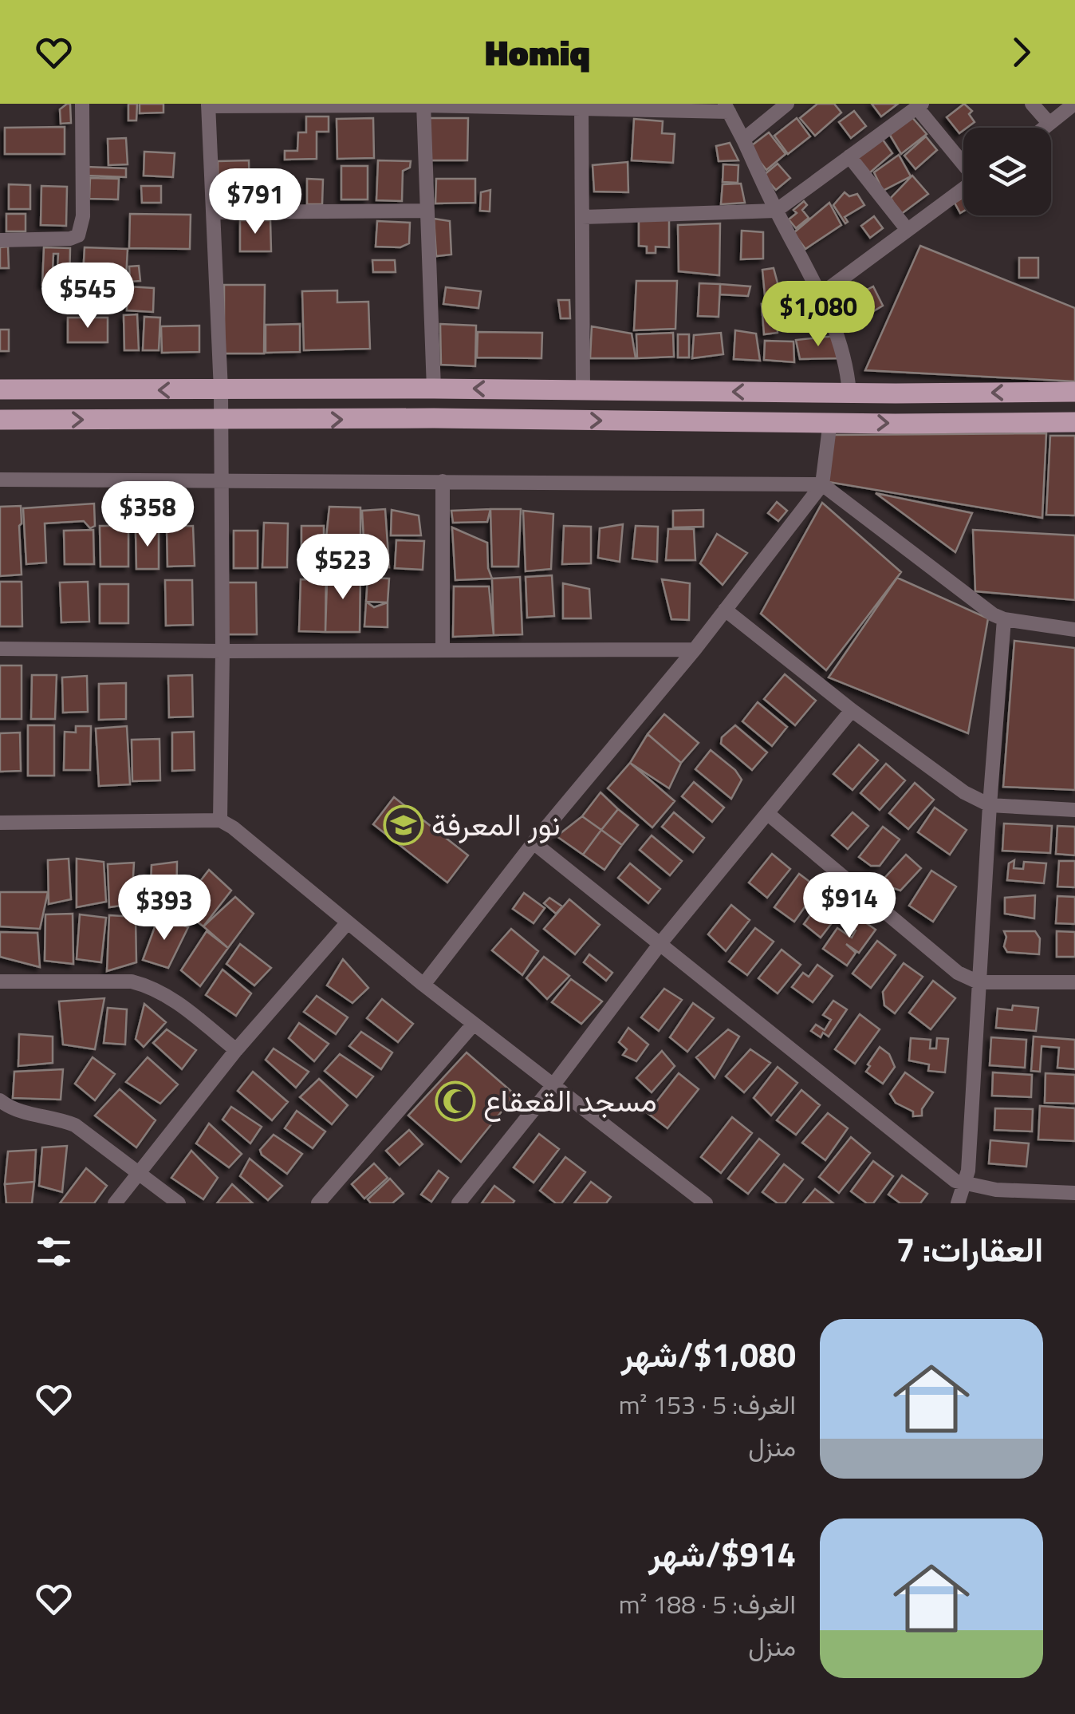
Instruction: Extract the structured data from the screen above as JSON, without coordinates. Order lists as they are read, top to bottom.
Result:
{
  "places": {
    "school or university": ["نور المعرفة"],
    "mosque": ["مسجد القعقاع"]
  },
  "page": {
    "header": "Homiq",
    "price": [
      "$791",
      "$545",
      "$1,080",
      "$358",
      "$523",
      "$914",
      "$393"
    ],
    "heading": "العقارات: 7",
    "list": [
      {
        "name": "$1,080/شهر",
        "note": "الغرف: 5 · 153 m² · منزل"
      },
      {
        "name": "$914/شهر",
        "note": "الغرف: 5 · 188 m² · منزل"
      }
    ]
  }
}
